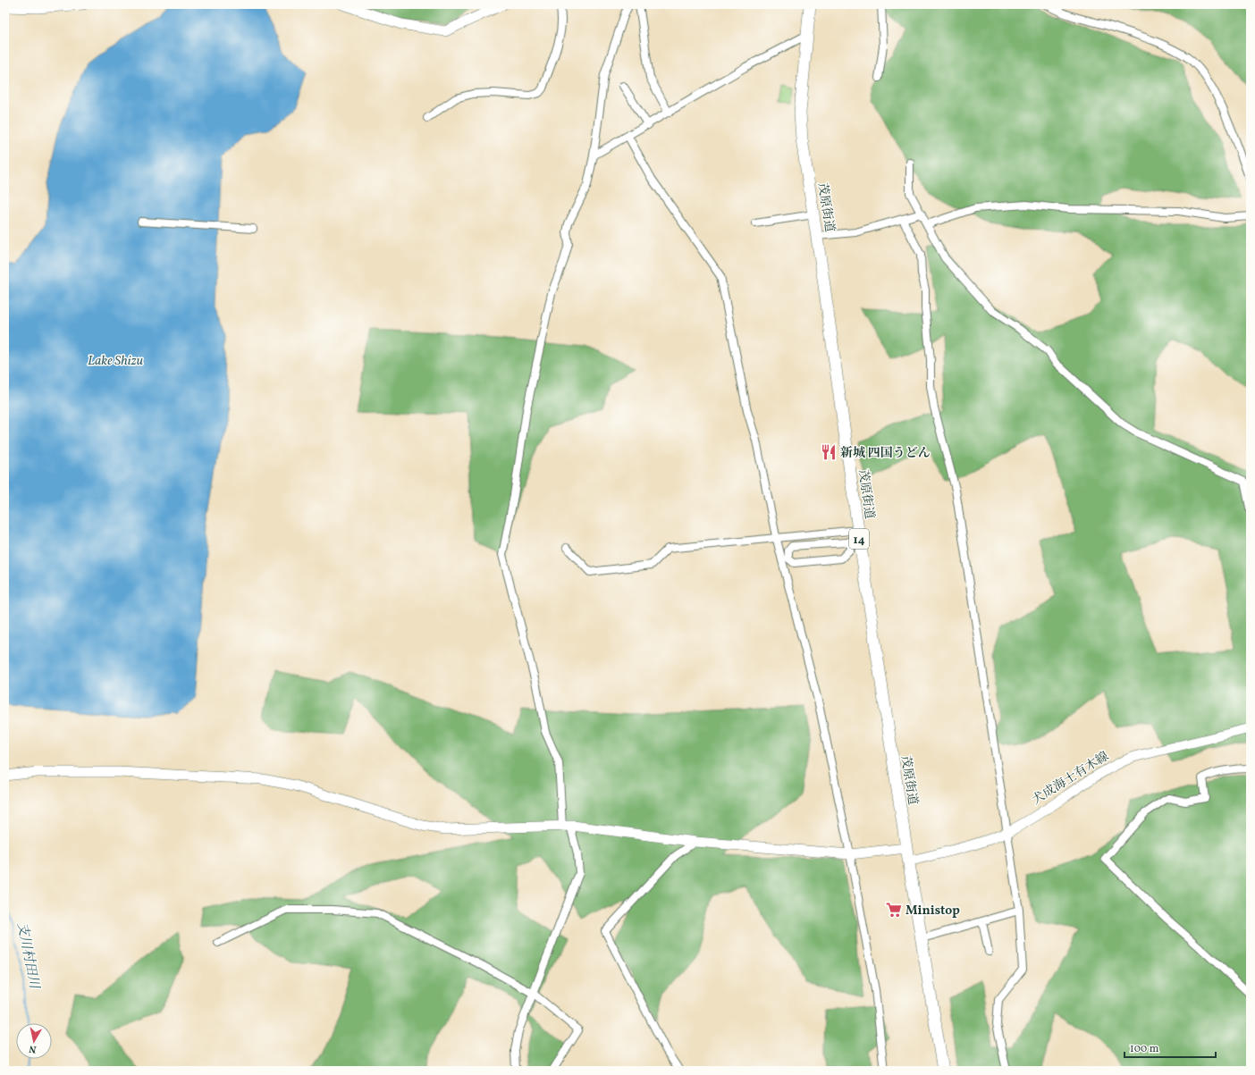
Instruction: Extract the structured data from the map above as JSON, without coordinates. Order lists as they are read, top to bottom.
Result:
{
  "streets": {
    "main road": ["茂原街道", "14"],
    "street": ["犬成海士有木線"]
  },
  "crossings": [
    ["茂原街道", "犬成海士有木線"]
  ],
  "water": ["Lake Shizu", "支川村田川"],
  "places": {
    "restaurant": ["新城 四国うどん"],
    "supermarket": ["Ministop"]
  },
  "scale_bar": "100 m",
  "north": "bottom"
}
